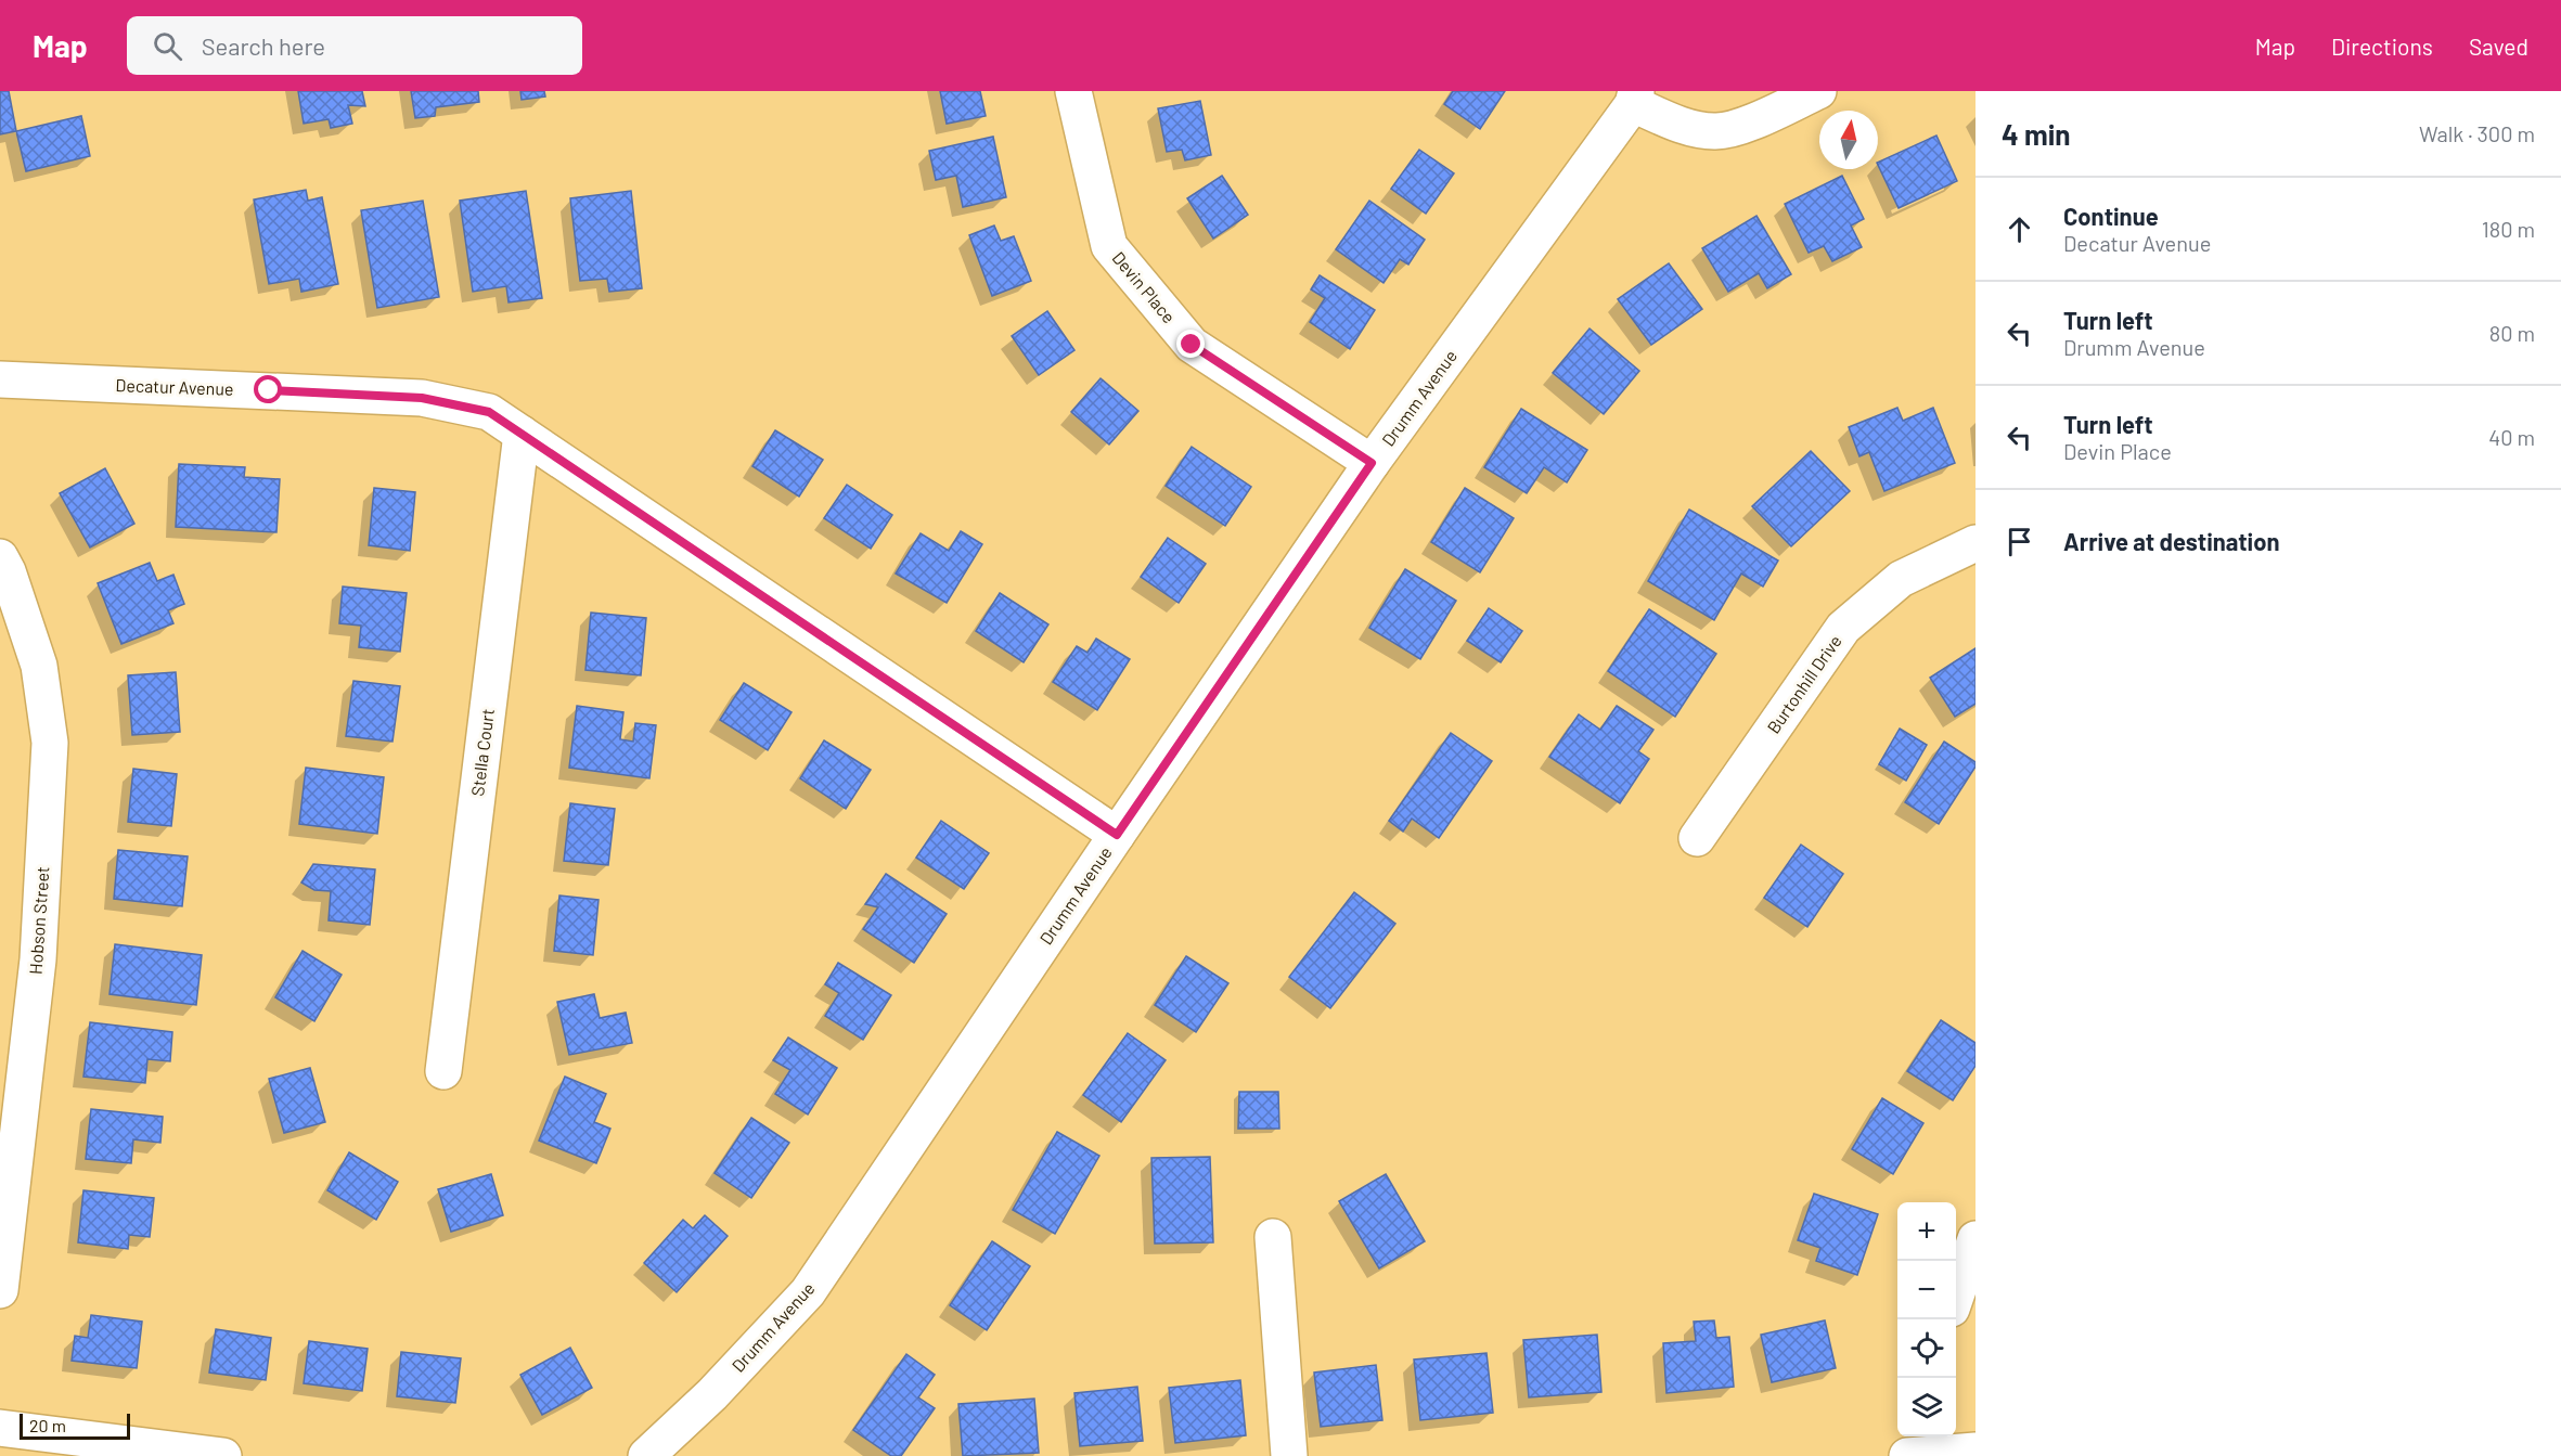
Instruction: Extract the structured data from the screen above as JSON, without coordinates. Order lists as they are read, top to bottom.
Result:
{
  "streets": {
    "street": [
      "Devin Place",
      "Decatur Avenue",
      "Drumm Avenue",
      "Burtonhill Drive",
      "Stella Court",
      "Hobson Street"
    ]
  },
  "crossings": [
    ["Devin Place", "Drumm Avenue"],
    ["Decatur Avenue", "Drumm Avenue"],
    ["Decatur Avenue", "Stella Court"]
  ],
  "scale_bar": "20 m",
  "north": "top",
  "page": {
    "header": "Map",
    "search": "Search here",
    "nav": ["Map", "Directions", "Saved"],
    "heading": ["4 min", "Walk · 300 m"],
    "list": [
      ["Continue", "Decatur Avenue", "180 m"],
      ["Turn left", "Drumm Avenue", "80 m"],
      ["Turn left", "Devin Place", "40 m"],
      "Arrive at destination"
    ],
    "map_buttons": ["+", "−"],
    "scale": "20 m"
  }
}
